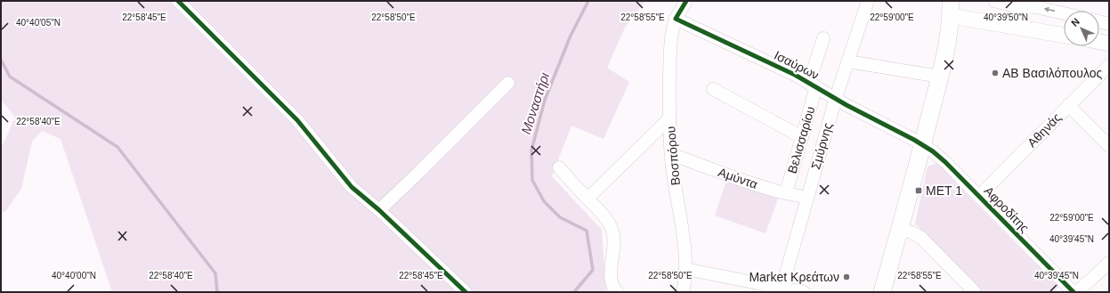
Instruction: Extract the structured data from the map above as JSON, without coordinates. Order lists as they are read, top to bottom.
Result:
{
  "streets": {
    "street": [
      "Ισαύρων",
      "Αθηνάς",
      "Βελισσαρίου",
      "Σμύρνης",
      "Βοσπόρου",
      "Αμύντα",
      "Αφροδίτης"
    ]
  },
  "crossings": [
    ["Ισαύρων", "Βελισσαρίου"],
    ["Ισαύρων", "Σμύρνης"],
    ["Ισαύρων", "Βοσπόρου"],
    ["Ισαύρων", "Αφροδίτης"],
    ["Αθηνάς", "Αφροδίτης"],
    ["Βελισσαρίου", "Αμύντα"],
    ["Σμύρνης", "Αμύντα"],
    ["Βοσπόρου", "Αμύντα"]
  ],
  "water": ["Μοναστήρι"],
  "places": {
    "other": ["ΑΒ Βασιλόπουλος", "Market Κρεάτων"],
    "transit": ["ΜΕΤ 1"]
  },
  "north": "top left",
  "coordinates": [
    "22°59'00\"E",
    "22°58'45\"E",
    "22°58'50\"E",
    "22°58'55\"E",
    "40°39'50\"N",
    "40°40'05\"N",
    "22°58'40\"E",
    "40°39'45\"N",
    "40°40'00\"N"
  ]
}
